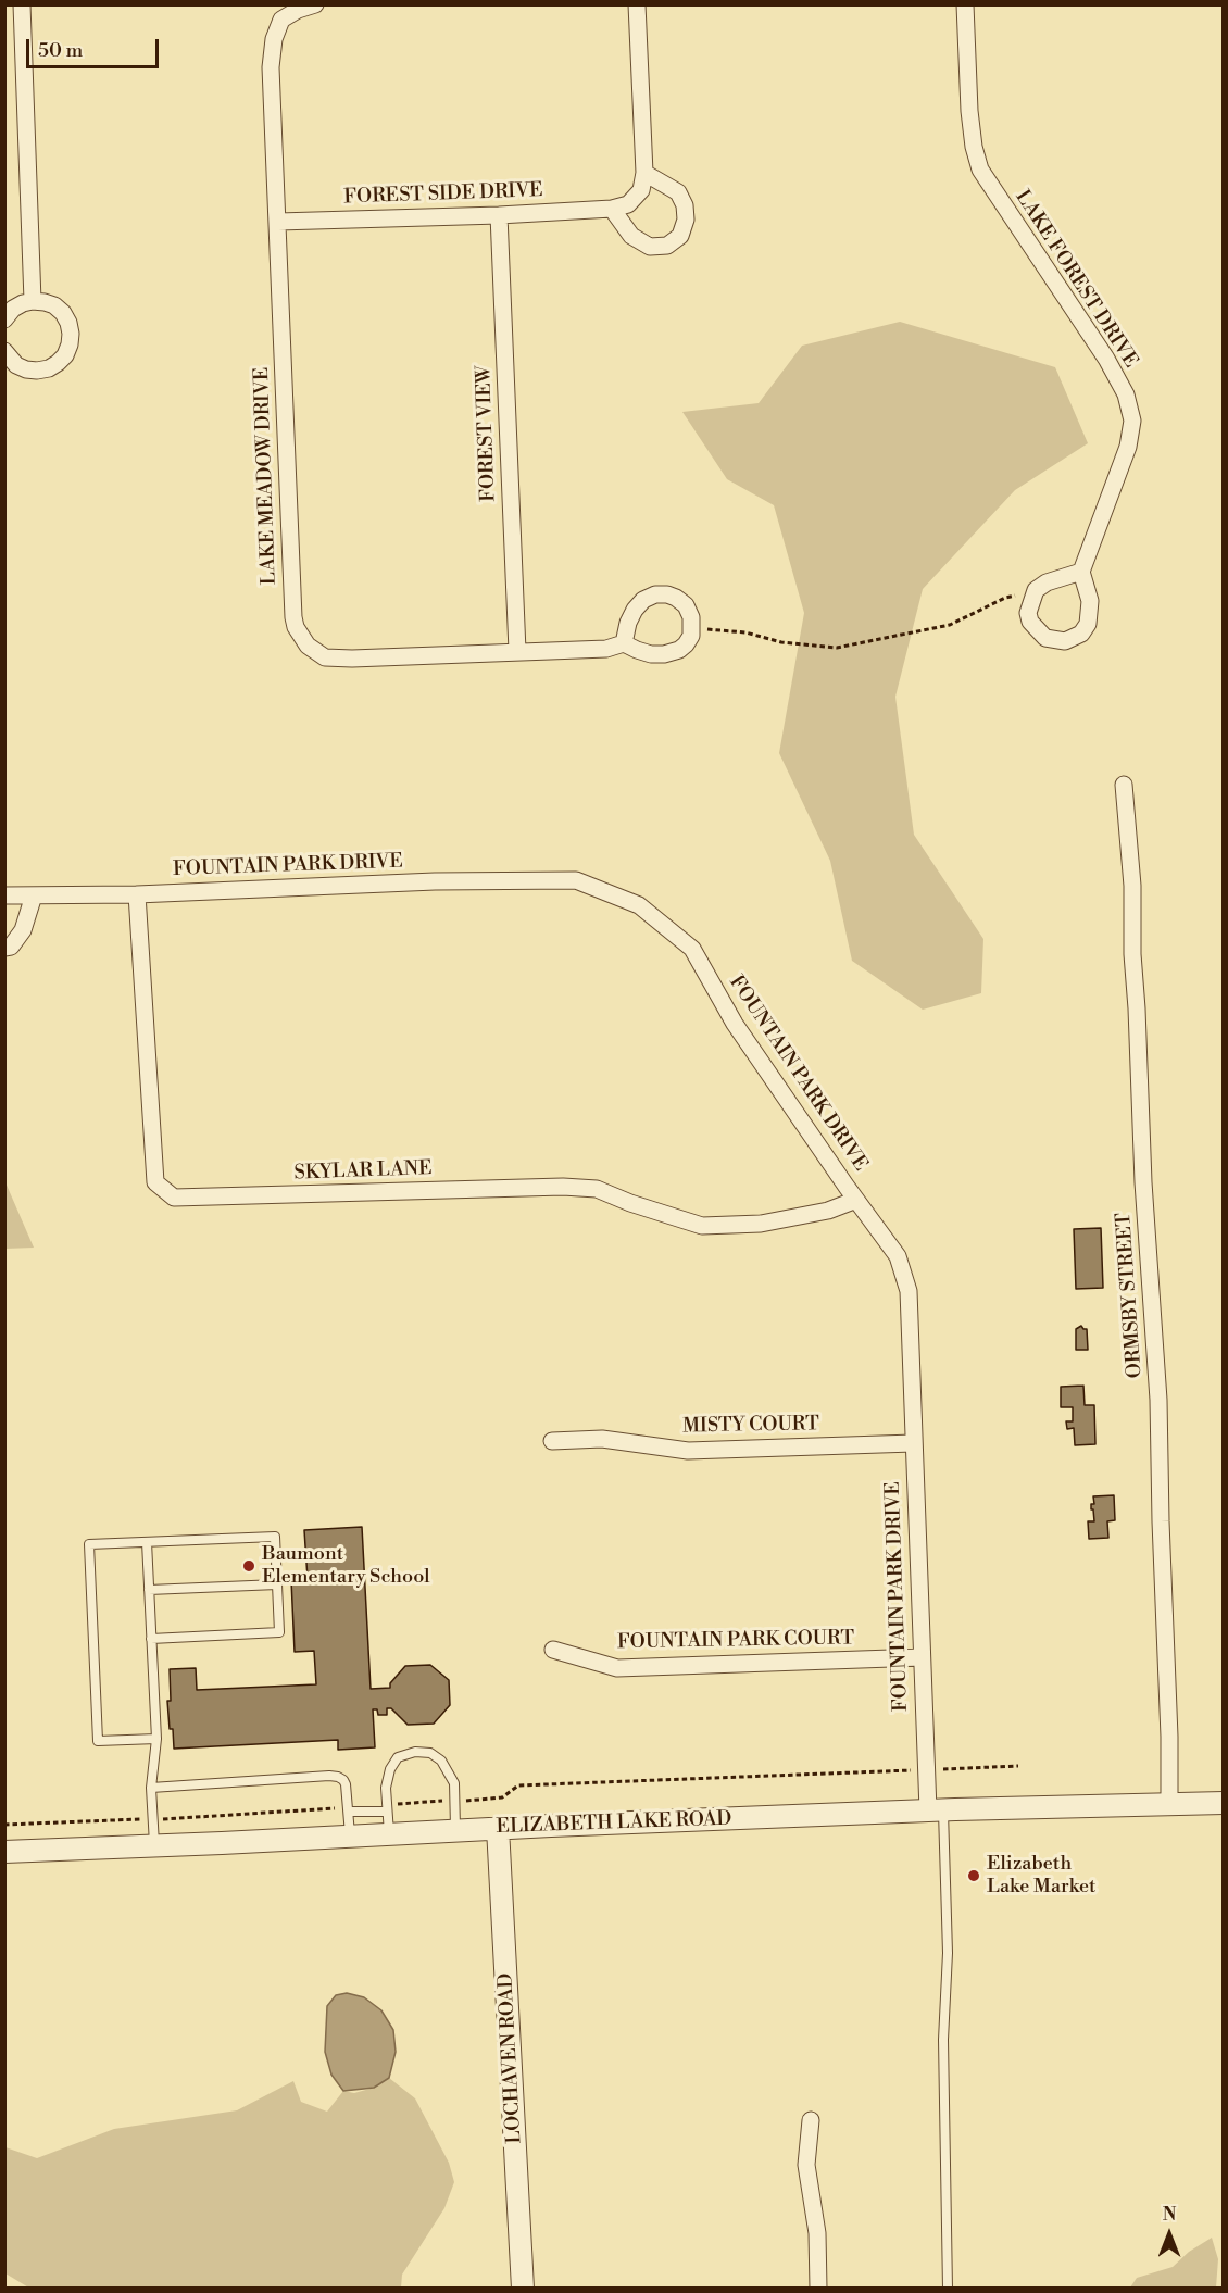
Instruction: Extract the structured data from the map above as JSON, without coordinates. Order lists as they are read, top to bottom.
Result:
{
  "streets": {
    "street": [
      "FOREST SIDE DRIVE",
      "LAKE FOREST DRIVE",
      "FOREST VIEW",
      "LAKE MEADOW DRIVE",
      "FOUNTAIN PARK DRIVE",
      "SKYLAR LANE",
      "ORMSBY STREET",
      "MISTY COURT",
      "FOUNTAIN PARK COURT",
      "ELIZABETH LAKE ROAD",
      "LOCHAVEN ROAD"
    ]
  },
  "crossings": [
    ["FOREST SIDE DRIVE", "FOREST VIEW"],
    ["FOREST SIDE DRIVE", "LAKE MEADOW DRIVE"],
    ["FOREST VIEW", "LAKE MEADOW DRIVE"],
    ["FOUNTAIN PARK DRIVE", "SKYLAR LANE"],
    ["FOUNTAIN PARK DRIVE", "MISTY COURT"],
    ["FOUNTAIN PARK DRIVE", "FOUNTAIN PARK COURT"],
    ["FOUNTAIN PARK DRIVE", "ELIZABETH LAKE ROAD"],
    ["ORMSBY STREET", "ELIZABETH LAKE ROAD"],
    ["ELIZABETH LAKE ROAD", "LOCHAVEN ROAD"]
  ],
  "places": ["Baumont Elementary School", "Elizabeth Lake Market"],
  "scale_bar": "50 m",
  "north": "top"
}
